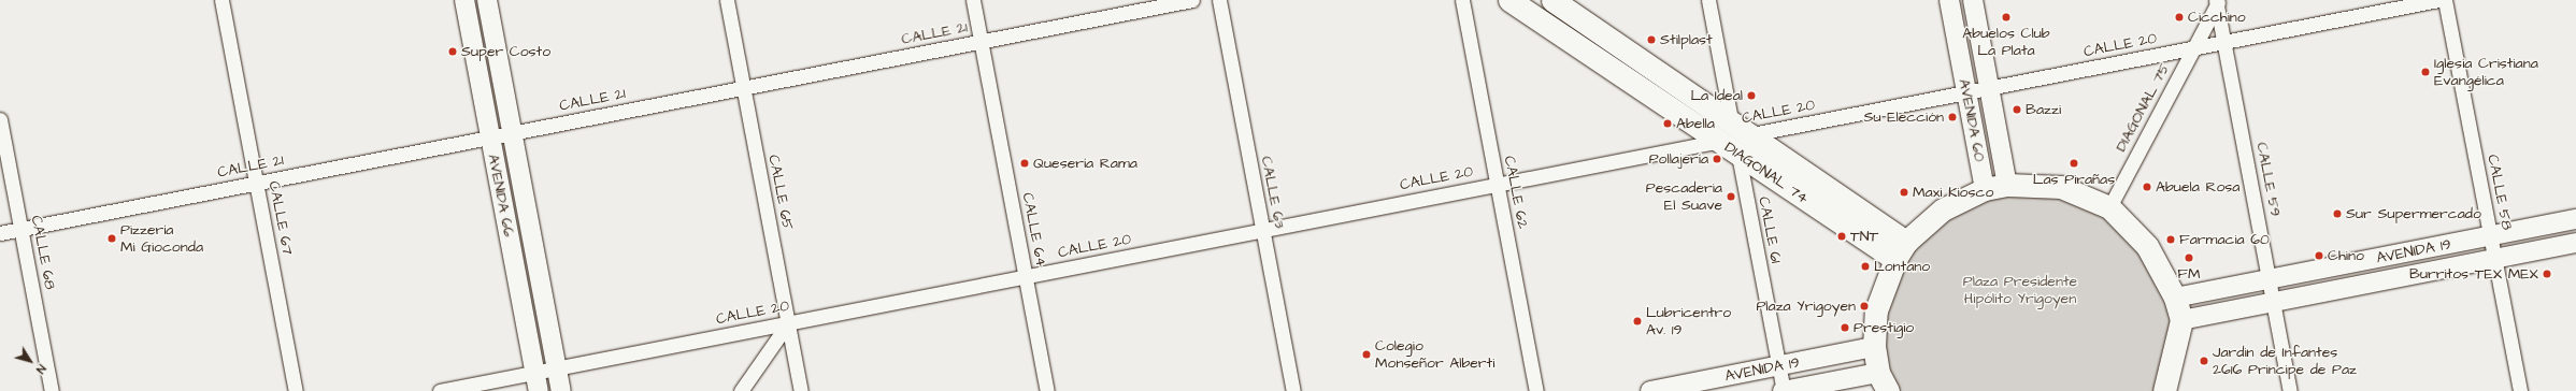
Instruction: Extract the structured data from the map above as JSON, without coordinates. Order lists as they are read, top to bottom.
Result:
{
  "streets": {
    "main road": [
      "AVENIDA 60",
      "DIAGONAL 74",
      "AVENIDA 66",
      "AVENIDA 19"
    ],
    "street": [
      "CALLE 21",
      "CALLE 20",
      "DIAGONAL 75",
      "CALLE 59",
      "CALLE 65",
      "CALLE 63",
      "CALLE 62",
      "CALLE 58",
      "CALLE 67",
      "CALLE 64",
      "CALLE 61",
      "CALLE 68"
    ]
  },
  "crossings": [
    ["CALLE 21", "CALLE 65"],
    ["CALLE 21", "AVENIDA 66"],
    ["CALLE 21", "CALLE 67"],
    ["CALLE 21", "CALLE 64"],
    ["CALLE 21", "CALLE 68"],
    ["CALLE 20", "DIAGONAL 75"],
    ["CALLE 20", "AVENIDA 60"],
    ["CALLE 20", "DIAGONAL 74"],
    ["CALLE 20", "CALLE 59"],
    ["CALLE 20", "CALLE 65"],
    ["CALLE 20", "CALLE 63"],
    ["CALLE 20", "CALLE 62"],
    ["CALLE 20", "AVENIDA 66"],
    ["CALLE 20", "CALLE 64"],
    ["CALLE 20", "CALLE 61"],
    ["DIAGONAL 75", "CALLE 59"],
    ["DIAGONAL 74", "CALLE 61"],
    ["CALLE 59", "AVENIDA 19"],
    ["CALLE 58", "AVENIDA 19"],
    ["CALLE 61", "AVENIDA 19"]
  ],
  "parks": ["Plaza Presidente Hipólito Yrigoyen"],
  "places": [
    "Abuelos Club La Plata",
    "Cicchino",
    "Stilplast",
    "Super Costo",
    "Iglesia Cristiana Evangélica",
    "La Ideal",
    "Bazzi",
    "Su Elección",
    "Abella",
    "Pollajería",
    "Quesería Rama",
    "Las Pirañas",
    "Abuela Rosa",
    "Maxi Kiosco",
    "Pescaderia El Suave",
    "Sur Supermercado",
    "TNT",
    "Pizzería Mi Gioconda",
    "Farmacia 60",
    "Chino",
    "FM",
    "Lontano",
    "Burritos TEX MEX",
    "Plaza Yrigoyen",
    "Lubricentro Av. 19",
    "Prestigio",
    "Colegio Monseñor Alberti",
    "Jardin de Infantes 2616 Principe de Paz"
  ],
  "north": "bottom right"
}
